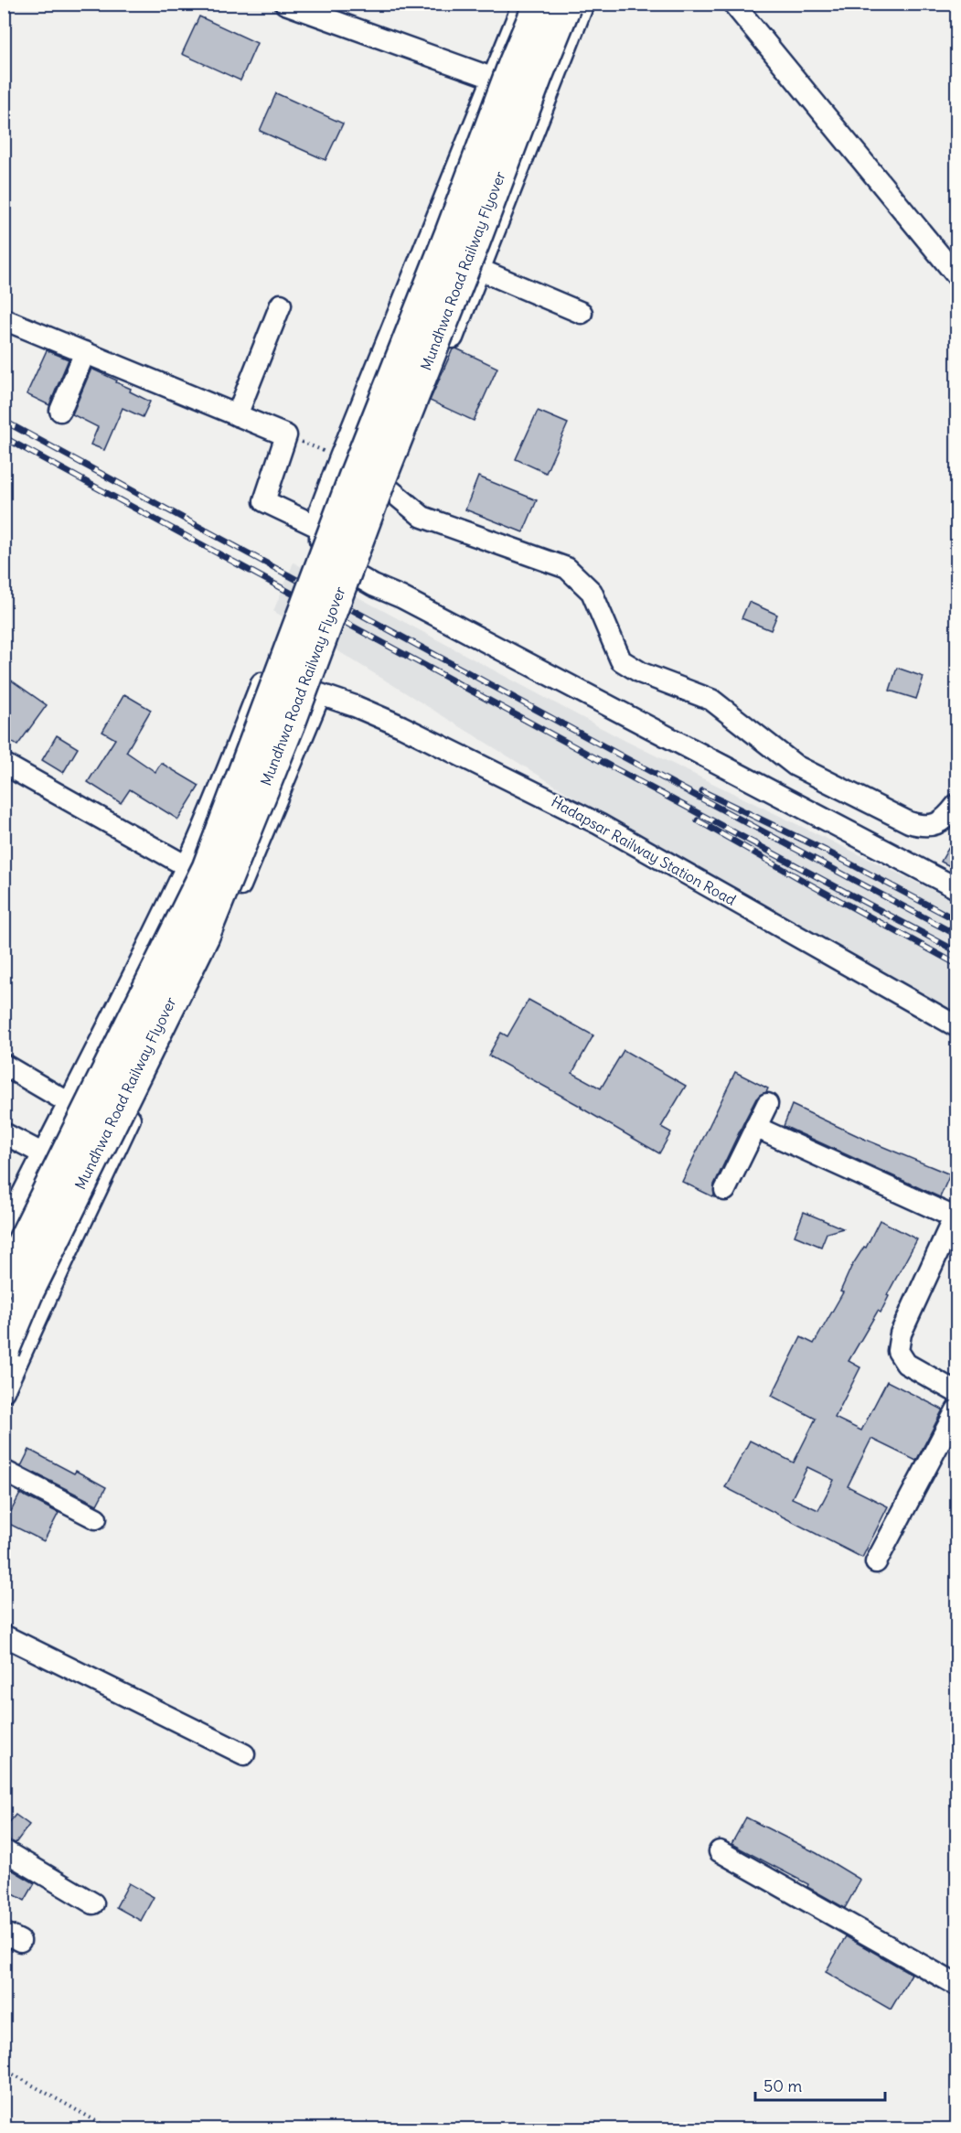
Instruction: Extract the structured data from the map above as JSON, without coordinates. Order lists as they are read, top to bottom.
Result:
{
  "streets": {
    "highway": ["Mundhwa Road Railway Flyover"],
    "street": ["Hadapsar Railway Station Road"]
  },
  "scale_bar": "50 m"
}
